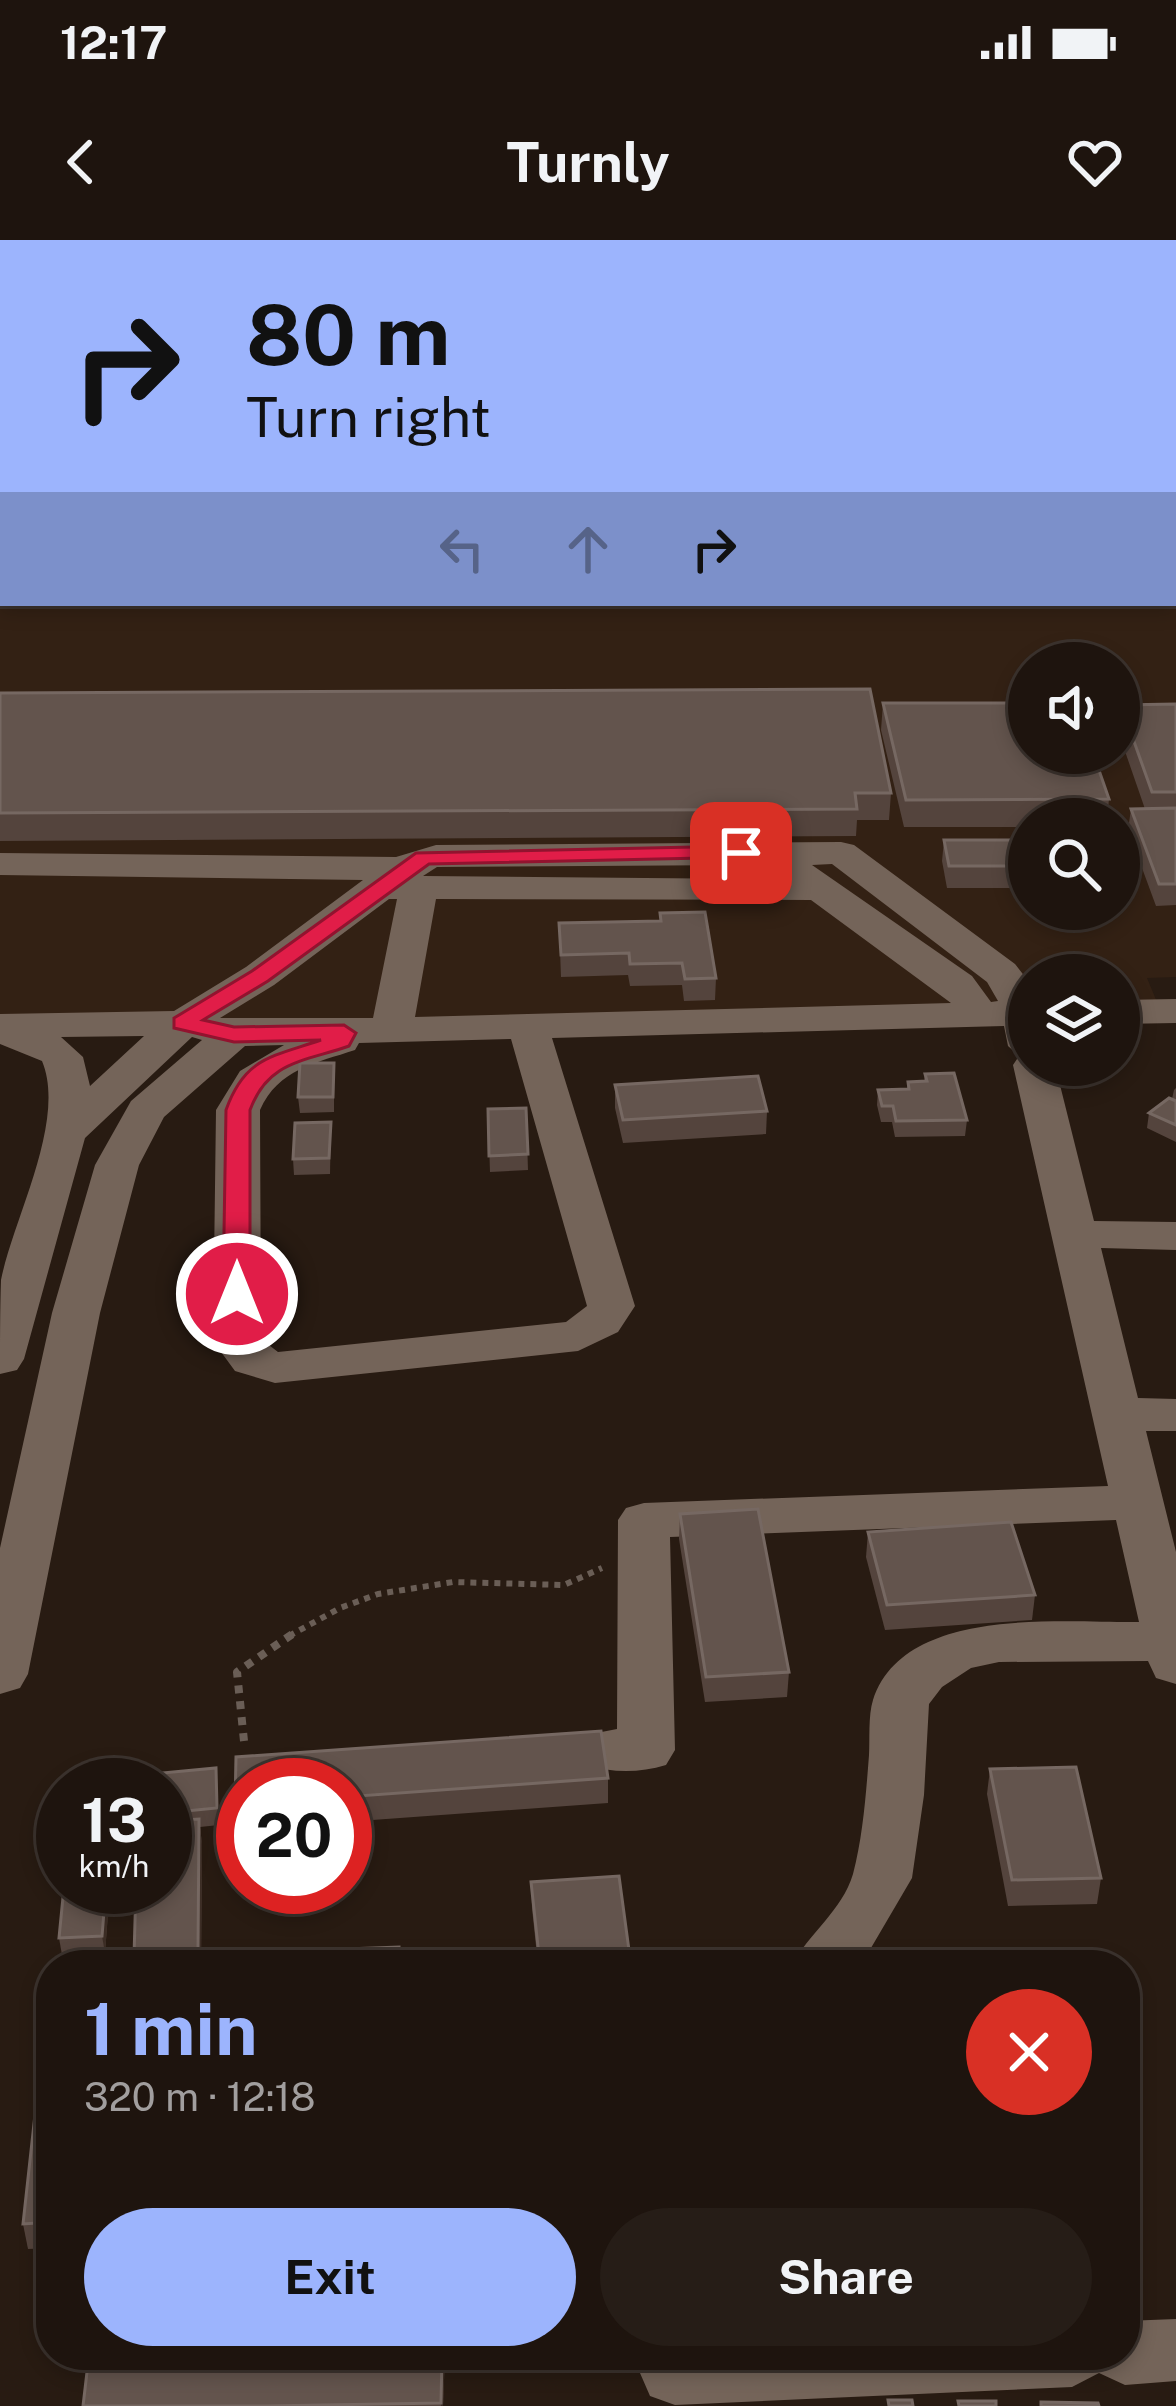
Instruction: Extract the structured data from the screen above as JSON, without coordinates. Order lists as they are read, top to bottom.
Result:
{
  "page": {
    "status": "12:17",
    "header": "Turnly",
    "turn": ["80 m", "Turn right"],
    "speed": "13 km/h",
    "limit": "20",
    "heading": ["1 min", "320 m · 12:18"],
    "buttons": ["Exit", "Share"]
  }
}
